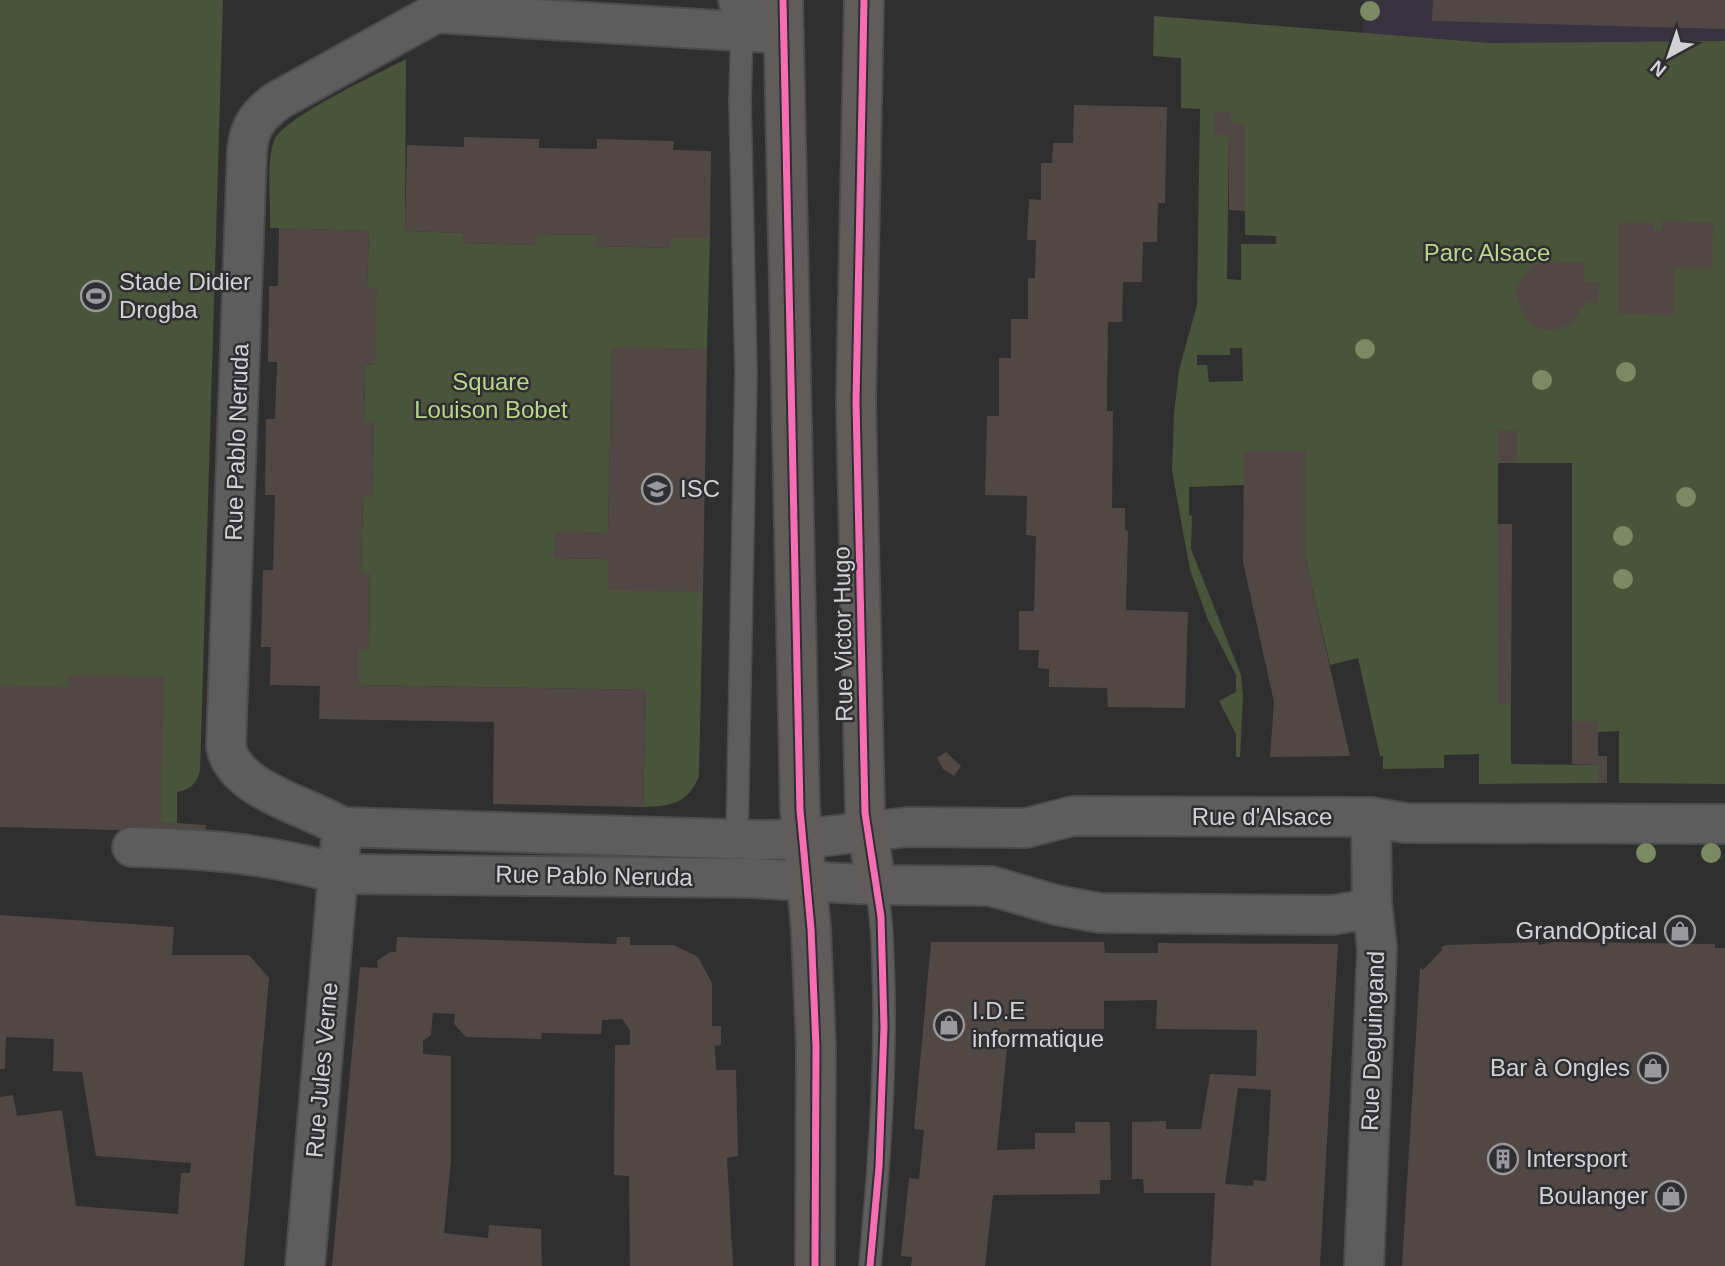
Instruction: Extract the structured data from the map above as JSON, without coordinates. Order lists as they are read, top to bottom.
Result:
{
  "streets": {
    "main road": ["Rue Victor Hugo"],
    "street": [
      "Rue Pablo Neruda",
      "Rue d'Alsace",
      "Rue Deguingand",
      "Rue Jules Verne"
    ]
  },
  "crossings": [
    ["Rue Pablo Neruda", "Rue Victor Hugo"],
    ["Rue Pablo Neruda", "Rue d'Alsace"],
    ["Rue Pablo Neruda", "Rue Jules Verne"],
    ["Rue Victor Hugo", "Rue d'Alsace"],
    ["Rue d'Alsace", "Rue Deguingand"]
  ],
  "parks": ["Parc Alsace", "Square Louison Bobet"],
  "places": {
    "sports": ["Stade Didier Drogba"],
    "school or university": ["ISC"],
    "shop": [
      "GrandOptical",
      "I.D.E informatique",
      "Bar à Ongles",
      "Boulanger"
    ],
    "building": ["Intersport"]
  },
  "north": "bottom left"
}
